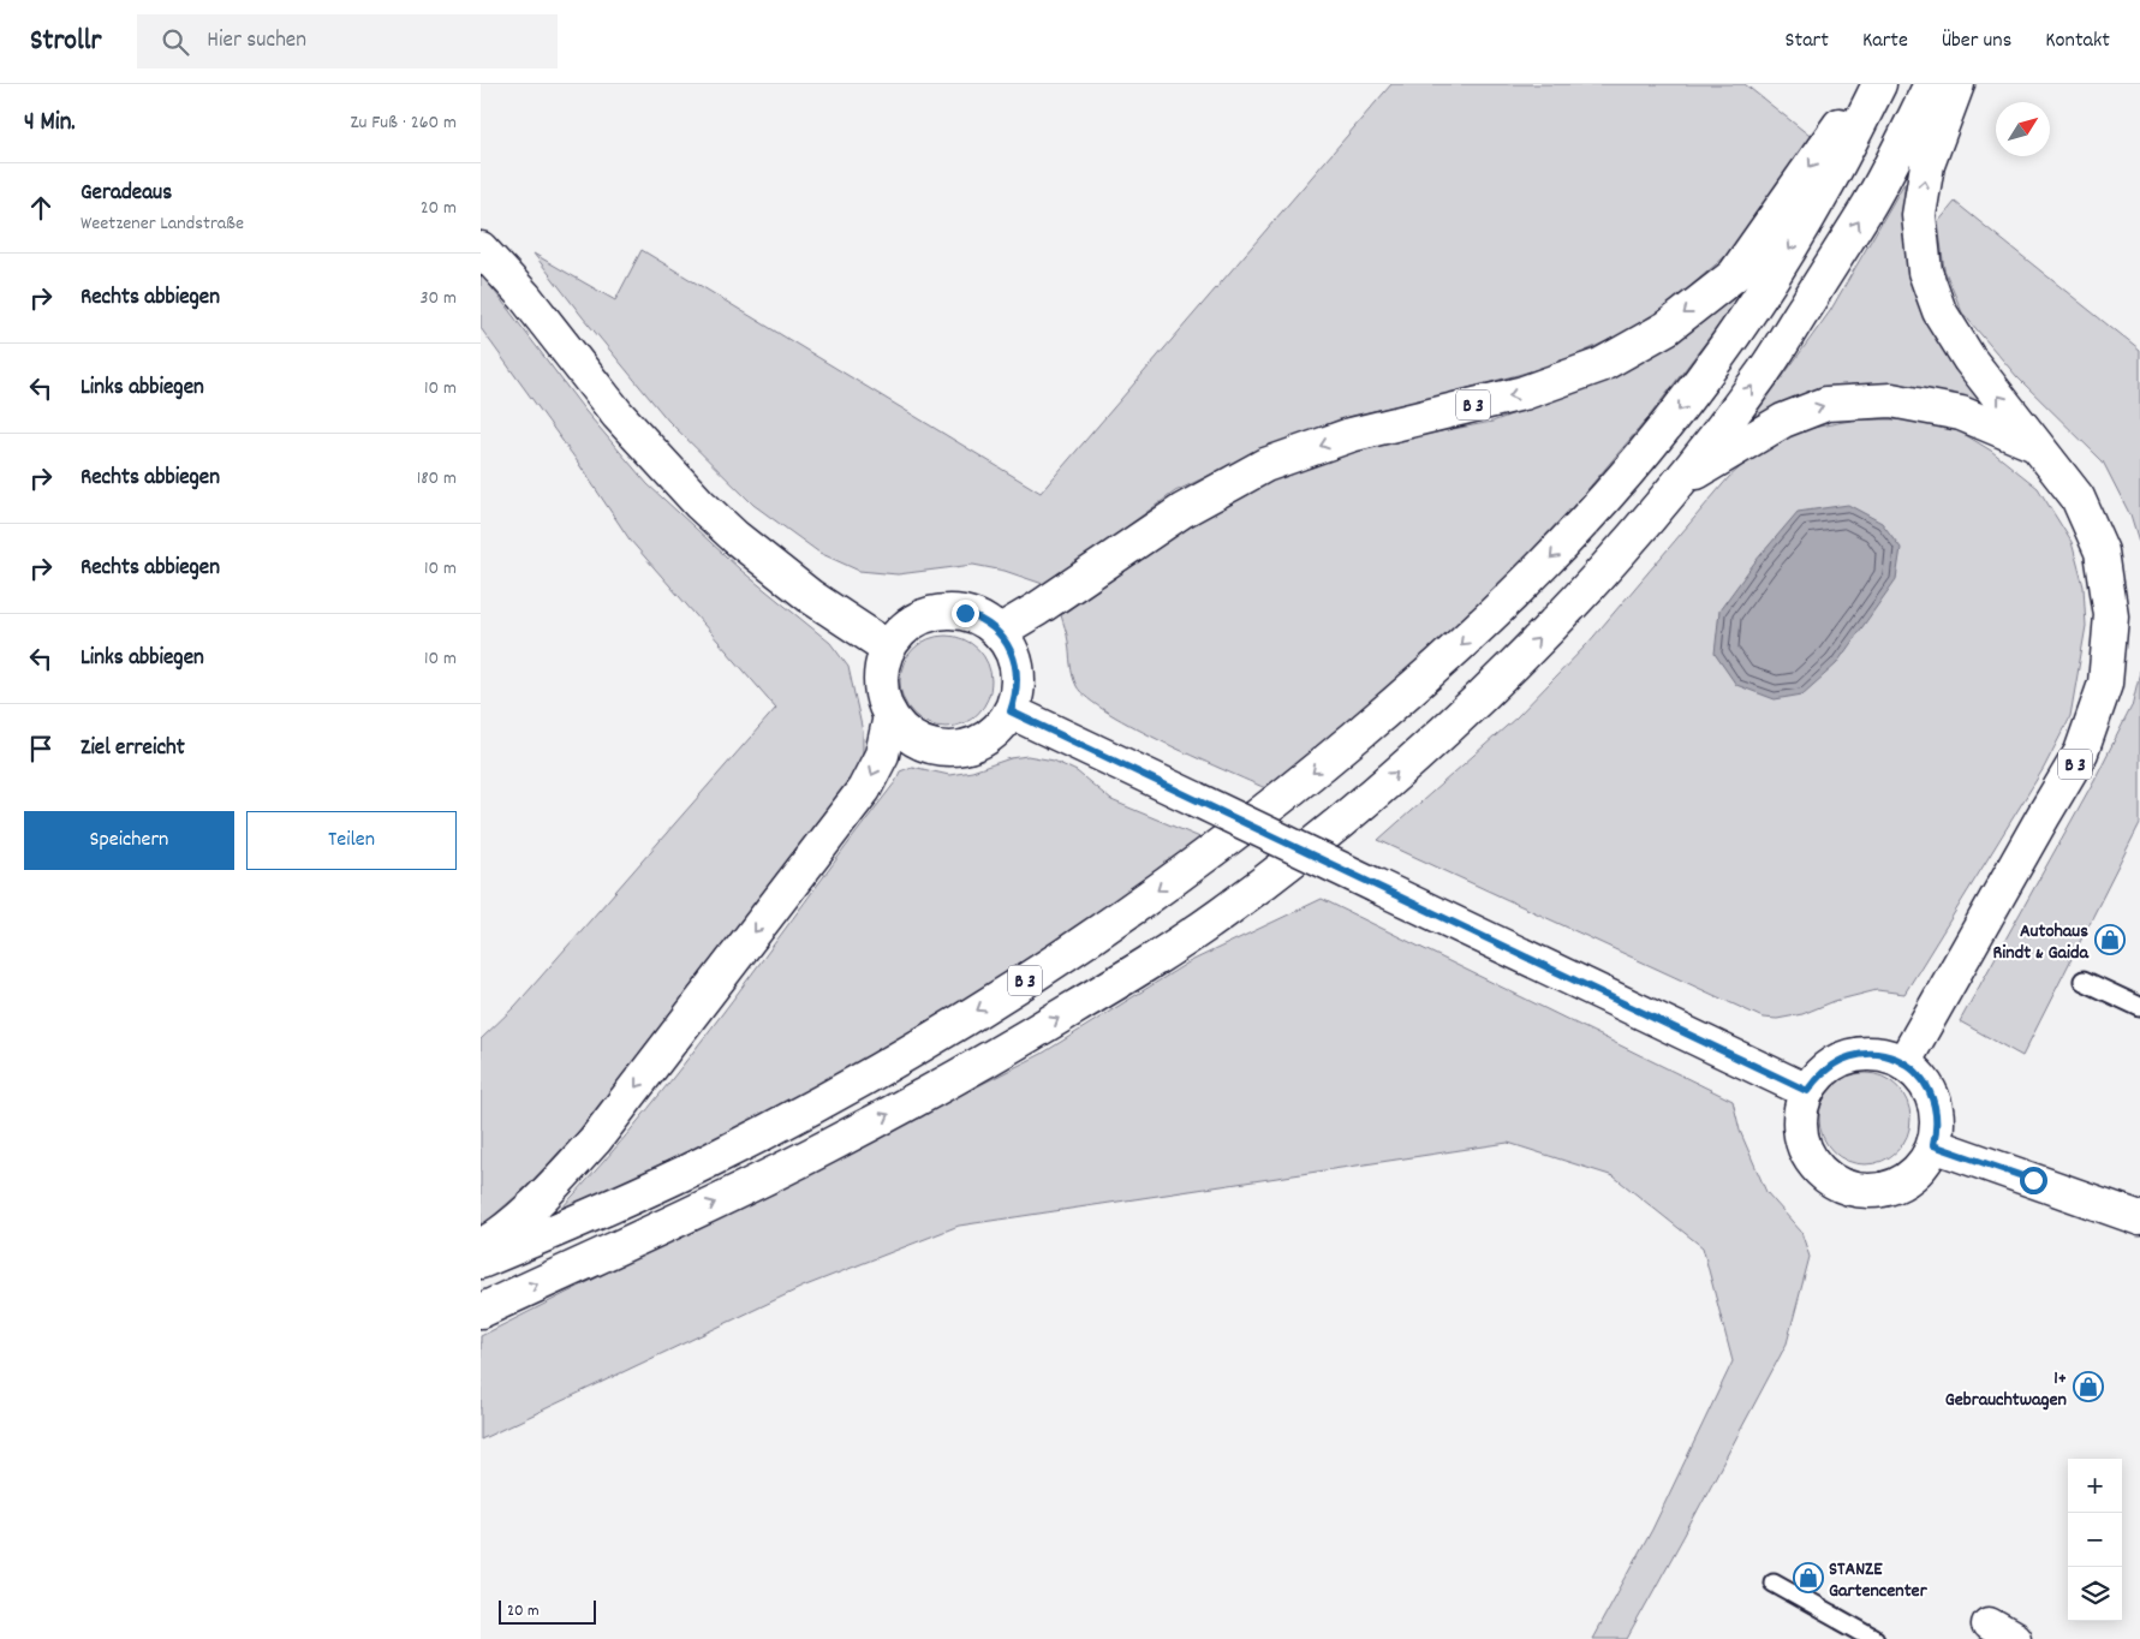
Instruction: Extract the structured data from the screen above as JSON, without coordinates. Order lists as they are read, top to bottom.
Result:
{
  "streets": {
    "main road": ["B 3"]
  },
  "places": {
    "shop": ["Autohaus Rindt & Gaida", "1+ Gebrauchtwagen", "STANZE Gartencenter"]
  },
  "scale_bar": "20 m",
  "north": "top right",
  "page": {
    "header": "Strollr",
    "search": "Hier suchen",
    "nav": [
      "Start",
      "Karte",
      "Über uns",
      "Kontakt"
    ],
    "heading": ["4 Min.", "Zu Fuß · 260 m"],
    "list": [
      ["Geradeaus", "Weetzener Landstraße", "20 m"],
      ["Rechts abbiegen", "30 m"],
      ["Links abbiegen", "10 m"],
      ["Rechts abbiegen", "180 m"],
      ["Rechts abbiegen", "10 m"],
      ["Links abbiegen", "10 m"],
      "Ziel erreicht"
    ],
    "buttons": ["Speichern", "Teilen"],
    "map_buttons": ["+", "−"],
    "scale": "20 m"
  }
}
